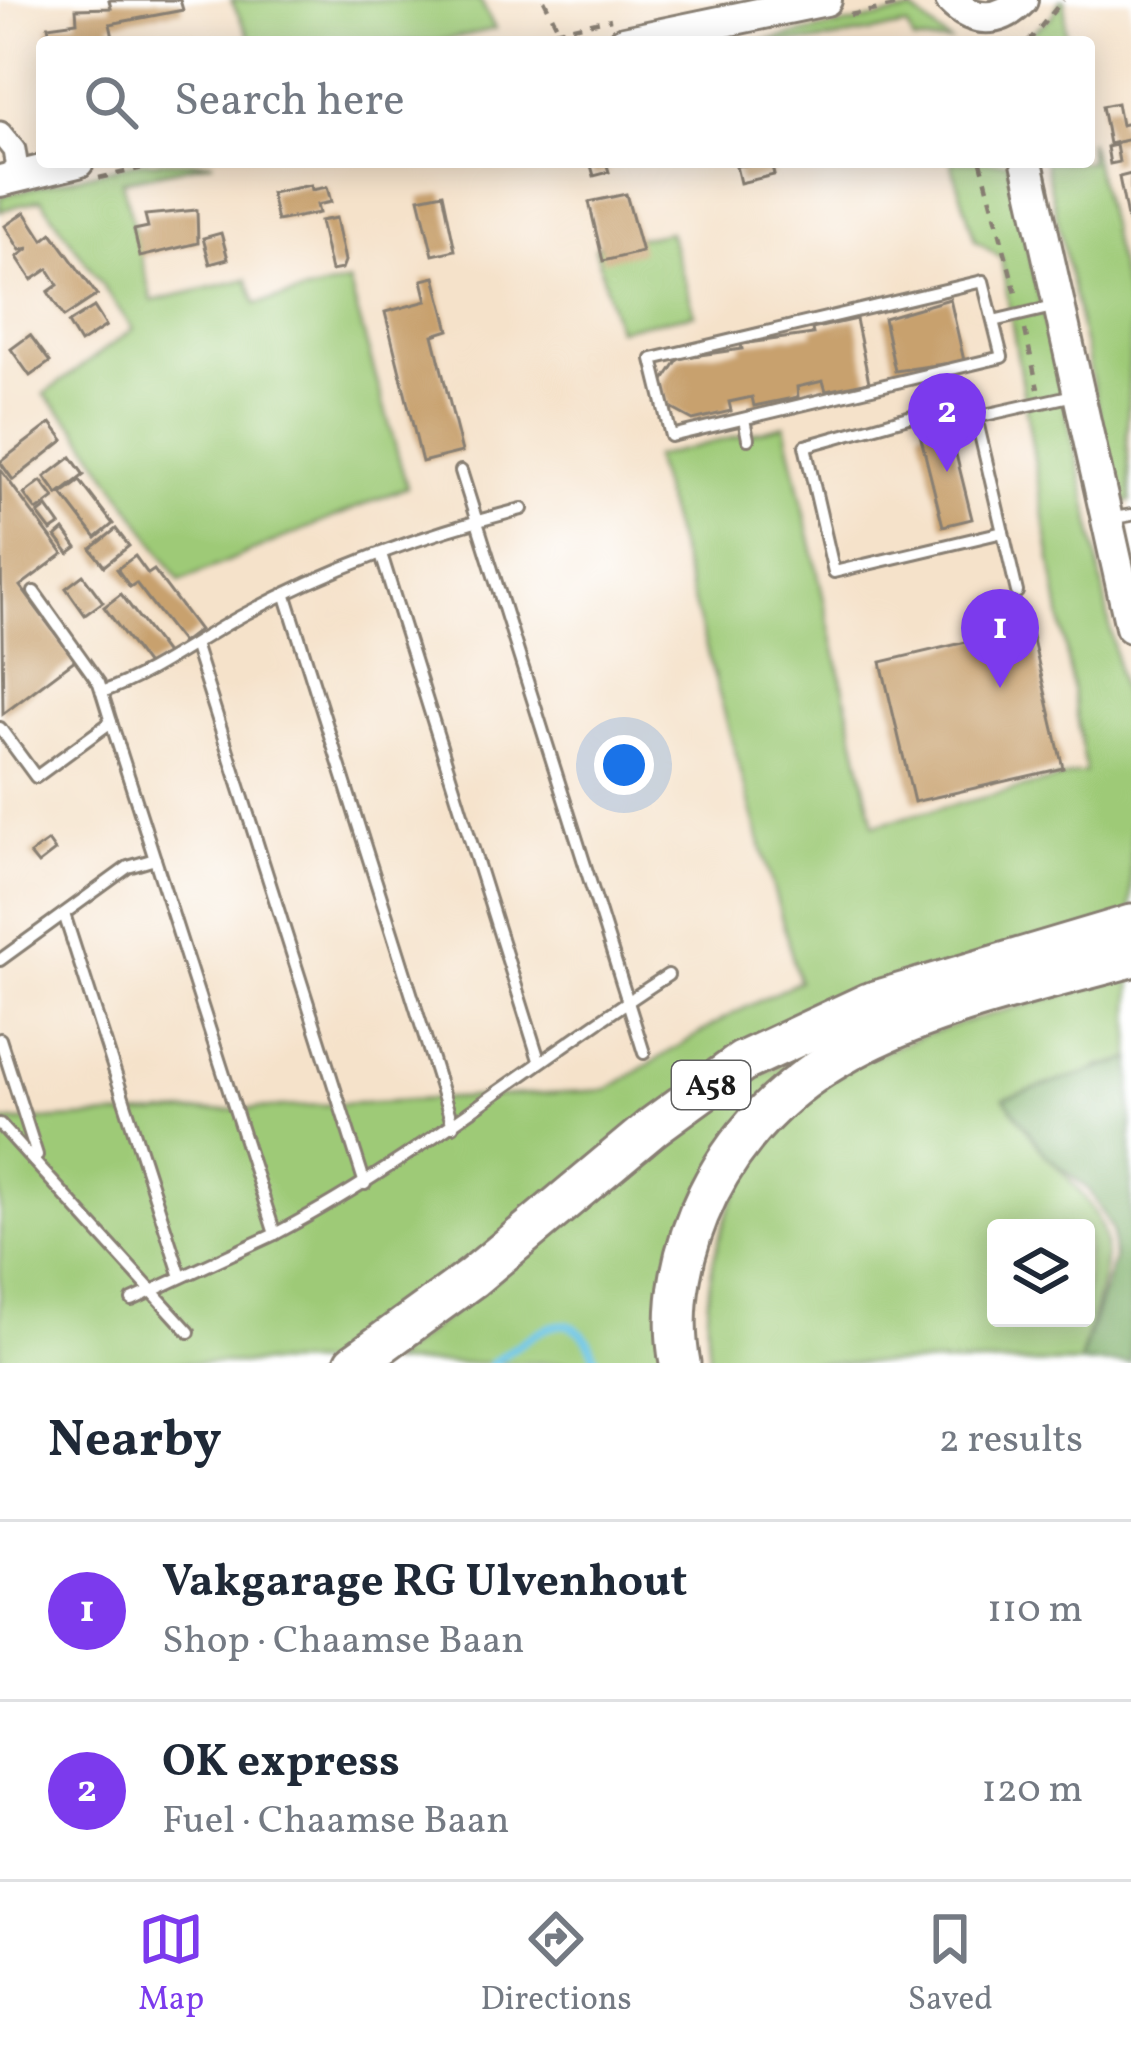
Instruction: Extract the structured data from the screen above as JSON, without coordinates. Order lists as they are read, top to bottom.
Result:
{
  "streets": {
    "highway": ["A58"]
  },
  "page": {
    "search": "Search here",
    "pins": ["2", "1"],
    "heading": ["Nearby", "2 results"],
    "list": [
      {
        "mark": "1",
        "name": "Vakgarage RG Ulvenhout",
        "note": "Shop · Chaamse Baan",
        "value": "110 m"
      },
      {
        "mark": "2",
        "name": "OK express",
        "note": "Fuel · Chaamse Baan",
        "value": "120 m"
      }
    ],
    "nav": ["Map", "Directions", "Saved"]
  }
}
